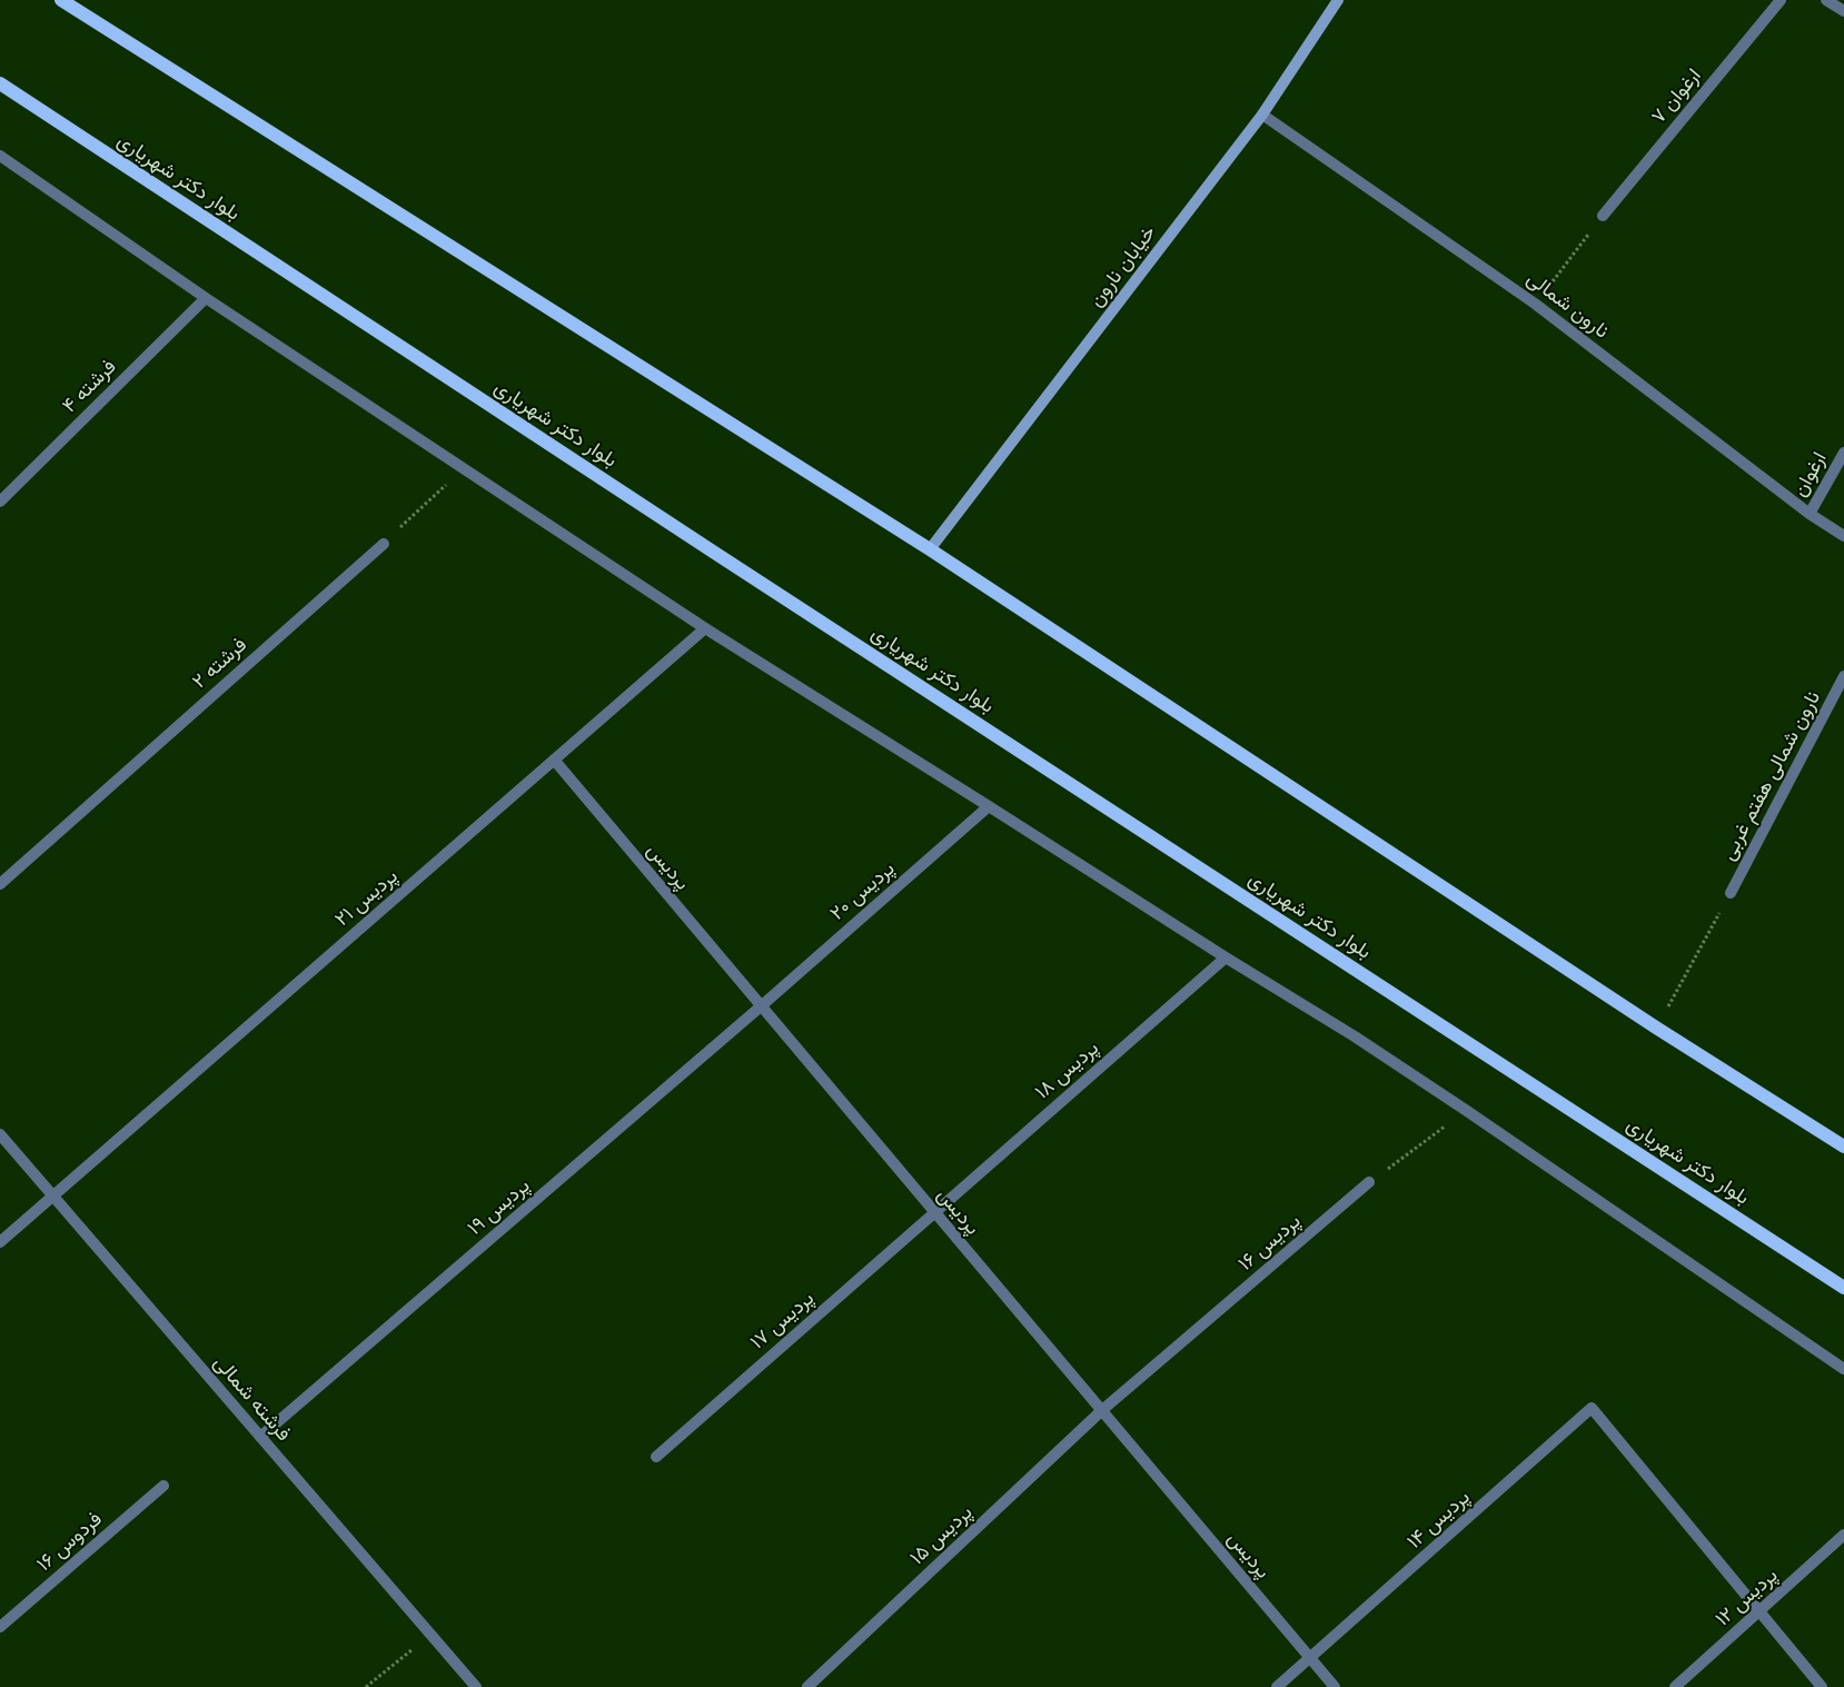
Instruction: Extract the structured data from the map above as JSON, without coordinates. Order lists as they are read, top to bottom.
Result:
{
  "streets": {
    "main road": ["بلوار دکتر شهریاری", "خیابان نارون"],
    "street": [
      "ارغوان ۷",
      "نارون شمالی",
      "فرشته ۴",
      "ارغوان",
      "فرشته ۲",
      "نارون شمالی هفتم غربی",
      "پردیس",
      "۲۰ پردیس",
      "پردیس ۲۱",
      "۱۸ پردیس",
      "پردیس ۱۹",
      "۱۶ پردیس",
      "پردیس ۱۷",
      "فرشته شمالی",
      "۱۴ پردیس",
      "پردیس ۱۵",
      "فردوس ۱۶",
      "۱۲ پردیس"
    ]
  },
  "crossings": [
    ["خیابان نارون", "نارون شمالی"],
    ["نارون شمالی", "ارغوان"],
    ["پردیس", "۲۰ پردیس"],
    ["پردیس", "پردیس ۲۱"],
    ["پردیس", "۱۸ پردیس"],
    ["پردیس", "پردیس ۱۹"],
    ["پردیس", "۱۶ پردیس"],
    ["پردیس", "پردیس ۱۷"],
    ["پردیس", "۱۴ پردیس"],
    ["پردیس", "پردیس ۱۵"],
    ["۲۰ پردیس", "پردیس ۱۹"],
    ["پردیس ۲۱", "فرشته شمالی"],
    ["۱۸ پردیس", "پردیس ۱۷"],
    ["پردیس ۱۹", "فرشته شمالی"],
    ["۱۶ پردیس", "پردیس ۱۵"],
    ["۱۴ پردیس", "۱۲ پردیس"]
  ]
}
